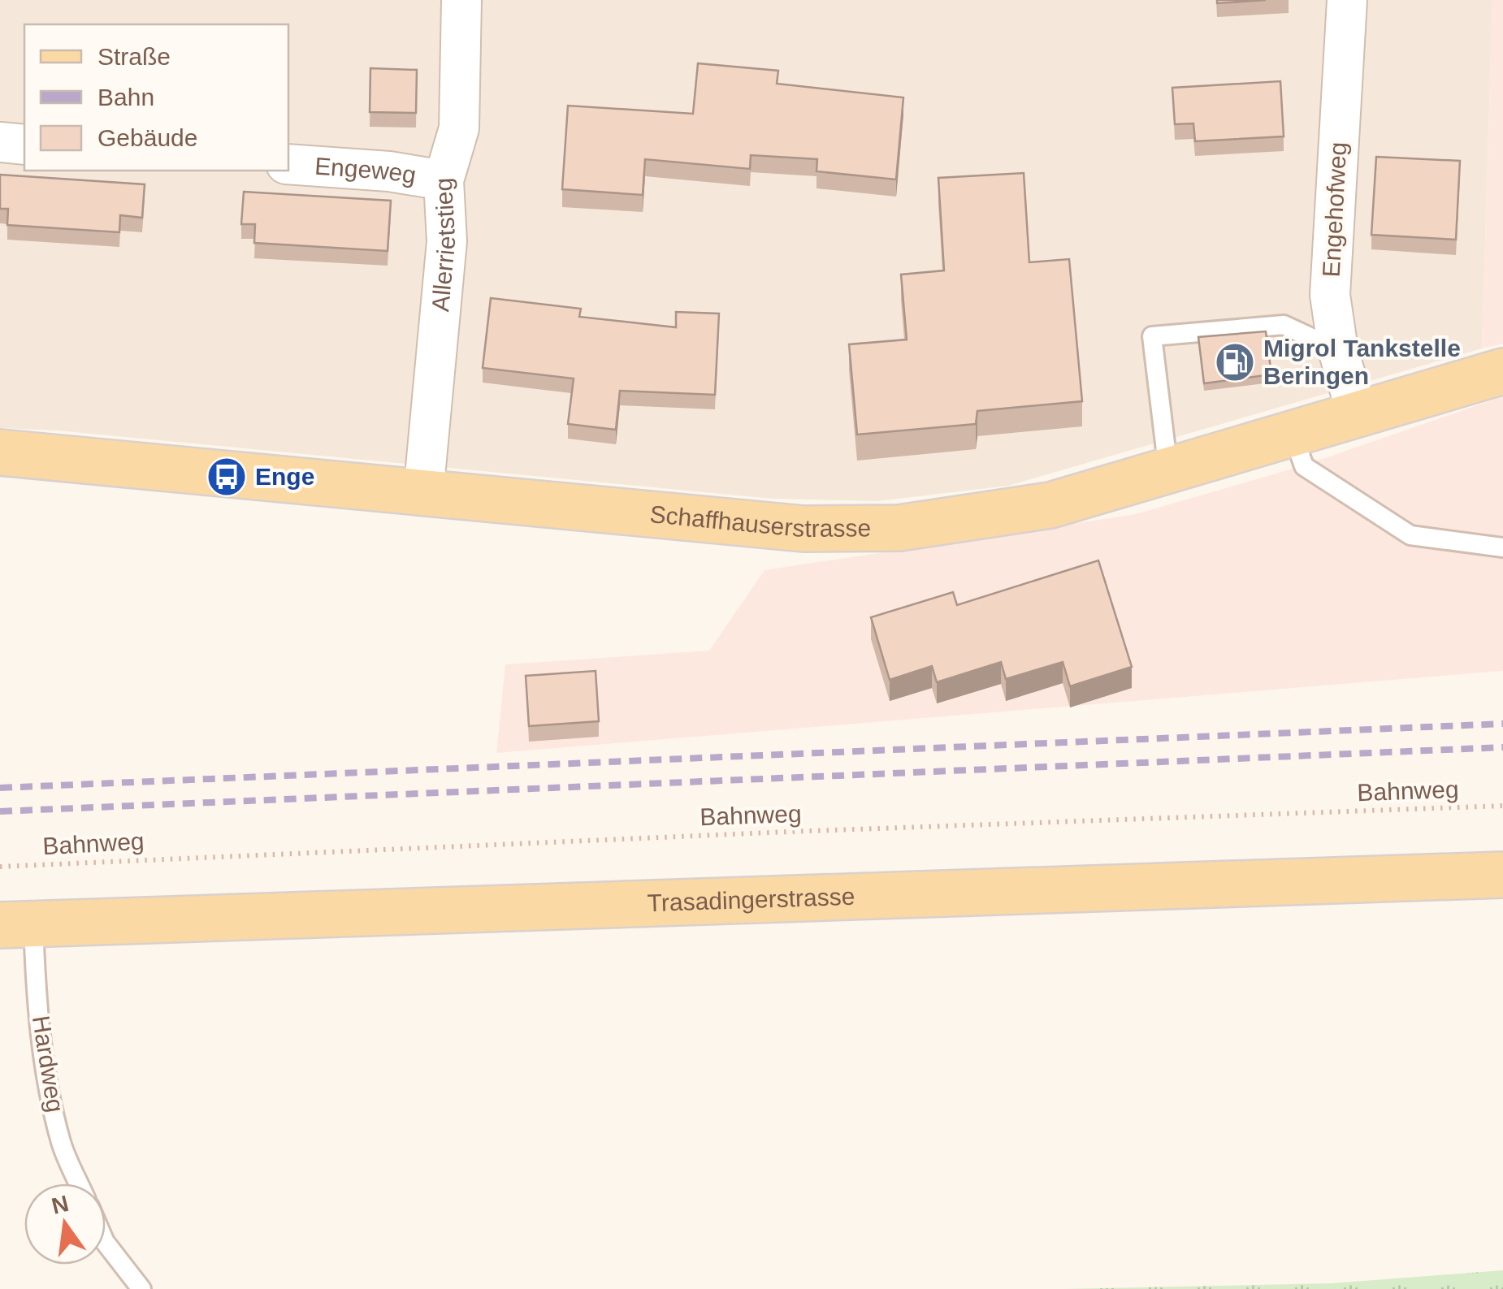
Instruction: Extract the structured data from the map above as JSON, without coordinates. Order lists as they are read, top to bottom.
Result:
{
  "streets": {
    "main road": ["Schaffhauserstrasse", "Trasadingerstrasse"],
    "street": ["Engeweg", "Engehofweg", "Allerrietstieg"],
    "lane": ["Hardweg"],
    "path": ["Bahnweg"]
  },
  "crossings": [
    ["Engeweg", "Allerrietstieg"],
    ["Engehofweg", "Schaffhauserstrasse"],
    ["Allerrietstieg", "Schaffhauserstrasse"],
    ["Trasadingerstrasse", "Hardweg"]
  ],
  "places": {
    "fuel station": ["Migrol Tankstelle Beringen"],
    "bus stop": ["Enge"]
  },
  "legend": ["Straße", "Bahn", "Gebäude"],
  "north": "top"
}
